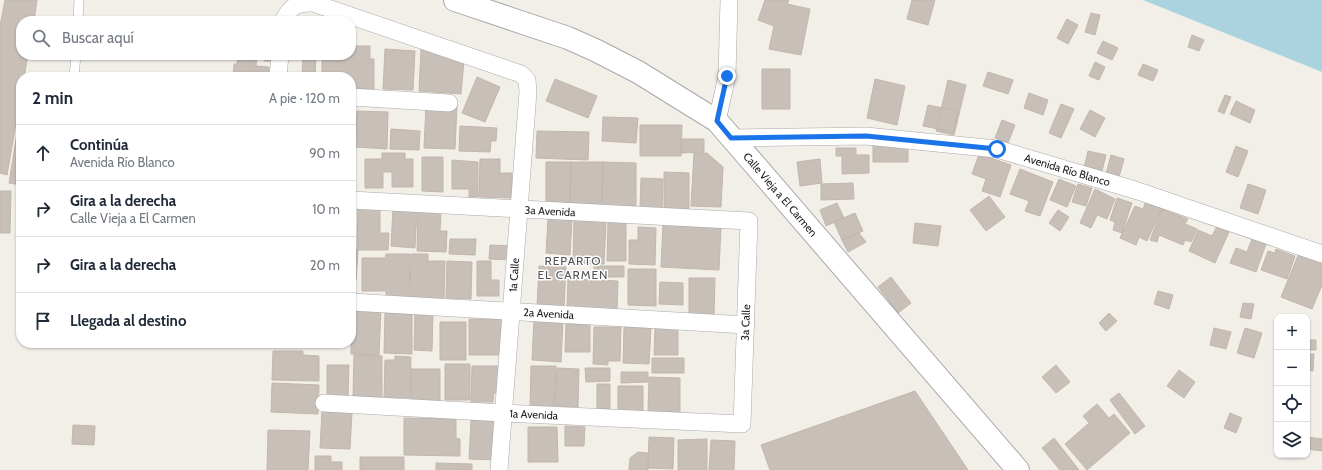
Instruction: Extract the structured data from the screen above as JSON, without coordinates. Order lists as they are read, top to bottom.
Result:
{
  "streets": {
    "street": [
      "Avenida Río Blanco",
      "Calle Vieja a El Carmen",
      "3a Avenida",
      "1a Calle",
      "2a Avenida",
      "3a Calle",
      "1a Avenida"
    ]
  },
  "crossings": [
    ["Avenida Río Blanco", "Calle Vieja a El Carmen"],
    ["3a Avenida", "1a Calle"],
    ["3a Avenida", "3a Calle"],
    ["1a Calle", "2a Avenida"],
    ["1a Calle", "1a Avenida"],
    ["2a Avenida", "3a Calle"],
    ["3a Calle", "1a Avenida"]
  ],
  "districts": ["REPARTO EL CARMEN"],
  "page": {
    "search": "Buscar aquí",
    "heading": ["2 min", "A pie · 120 m"],
    "list": [
      ["Continúa", "Avenida Río Blanco", "90 m"],
      ["Gira a la derecha", "Calle Vieja a El Carmen", "10 m"],
      ["Gira a la derecha", "20 m"],
      "Llegada al destino"
    ],
    "map_buttons": ["+", "−"]
  }
}
